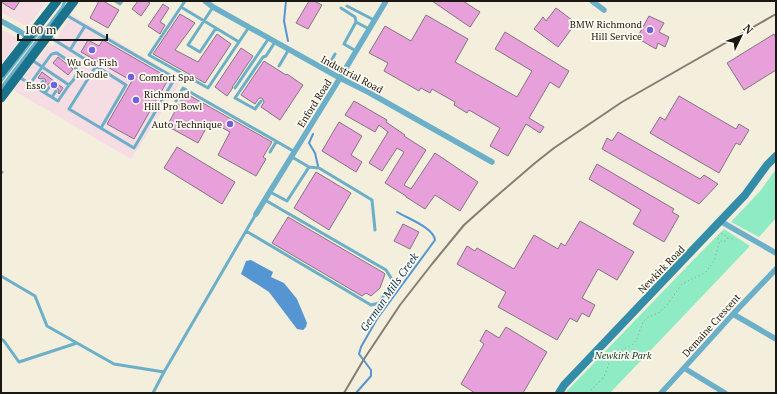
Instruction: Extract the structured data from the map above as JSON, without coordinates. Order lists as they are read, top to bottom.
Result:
{
  "streets": {
    "street": [
      "Industrial Road",
      "Enford Road",
      "Newkirk Road",
      "Demaine Crescent"
    ]
  },
  "crossings": [
    ["Industrial Road", "Enford Road"]
  ],
  "water": ["German Mills Creek"],
  "parks": ["Newkirk Park"],
  "places": [
    "BMW Richmond Hill Service",
    "Wu Gu Fish Noodle",
    "Comfort Spa",
    "Esso",
    "Richmond Hill Pro Bowl",
    "Auto Technique"
  ],
  "scale_bar": "100 m",
  "north": "top right"
}
